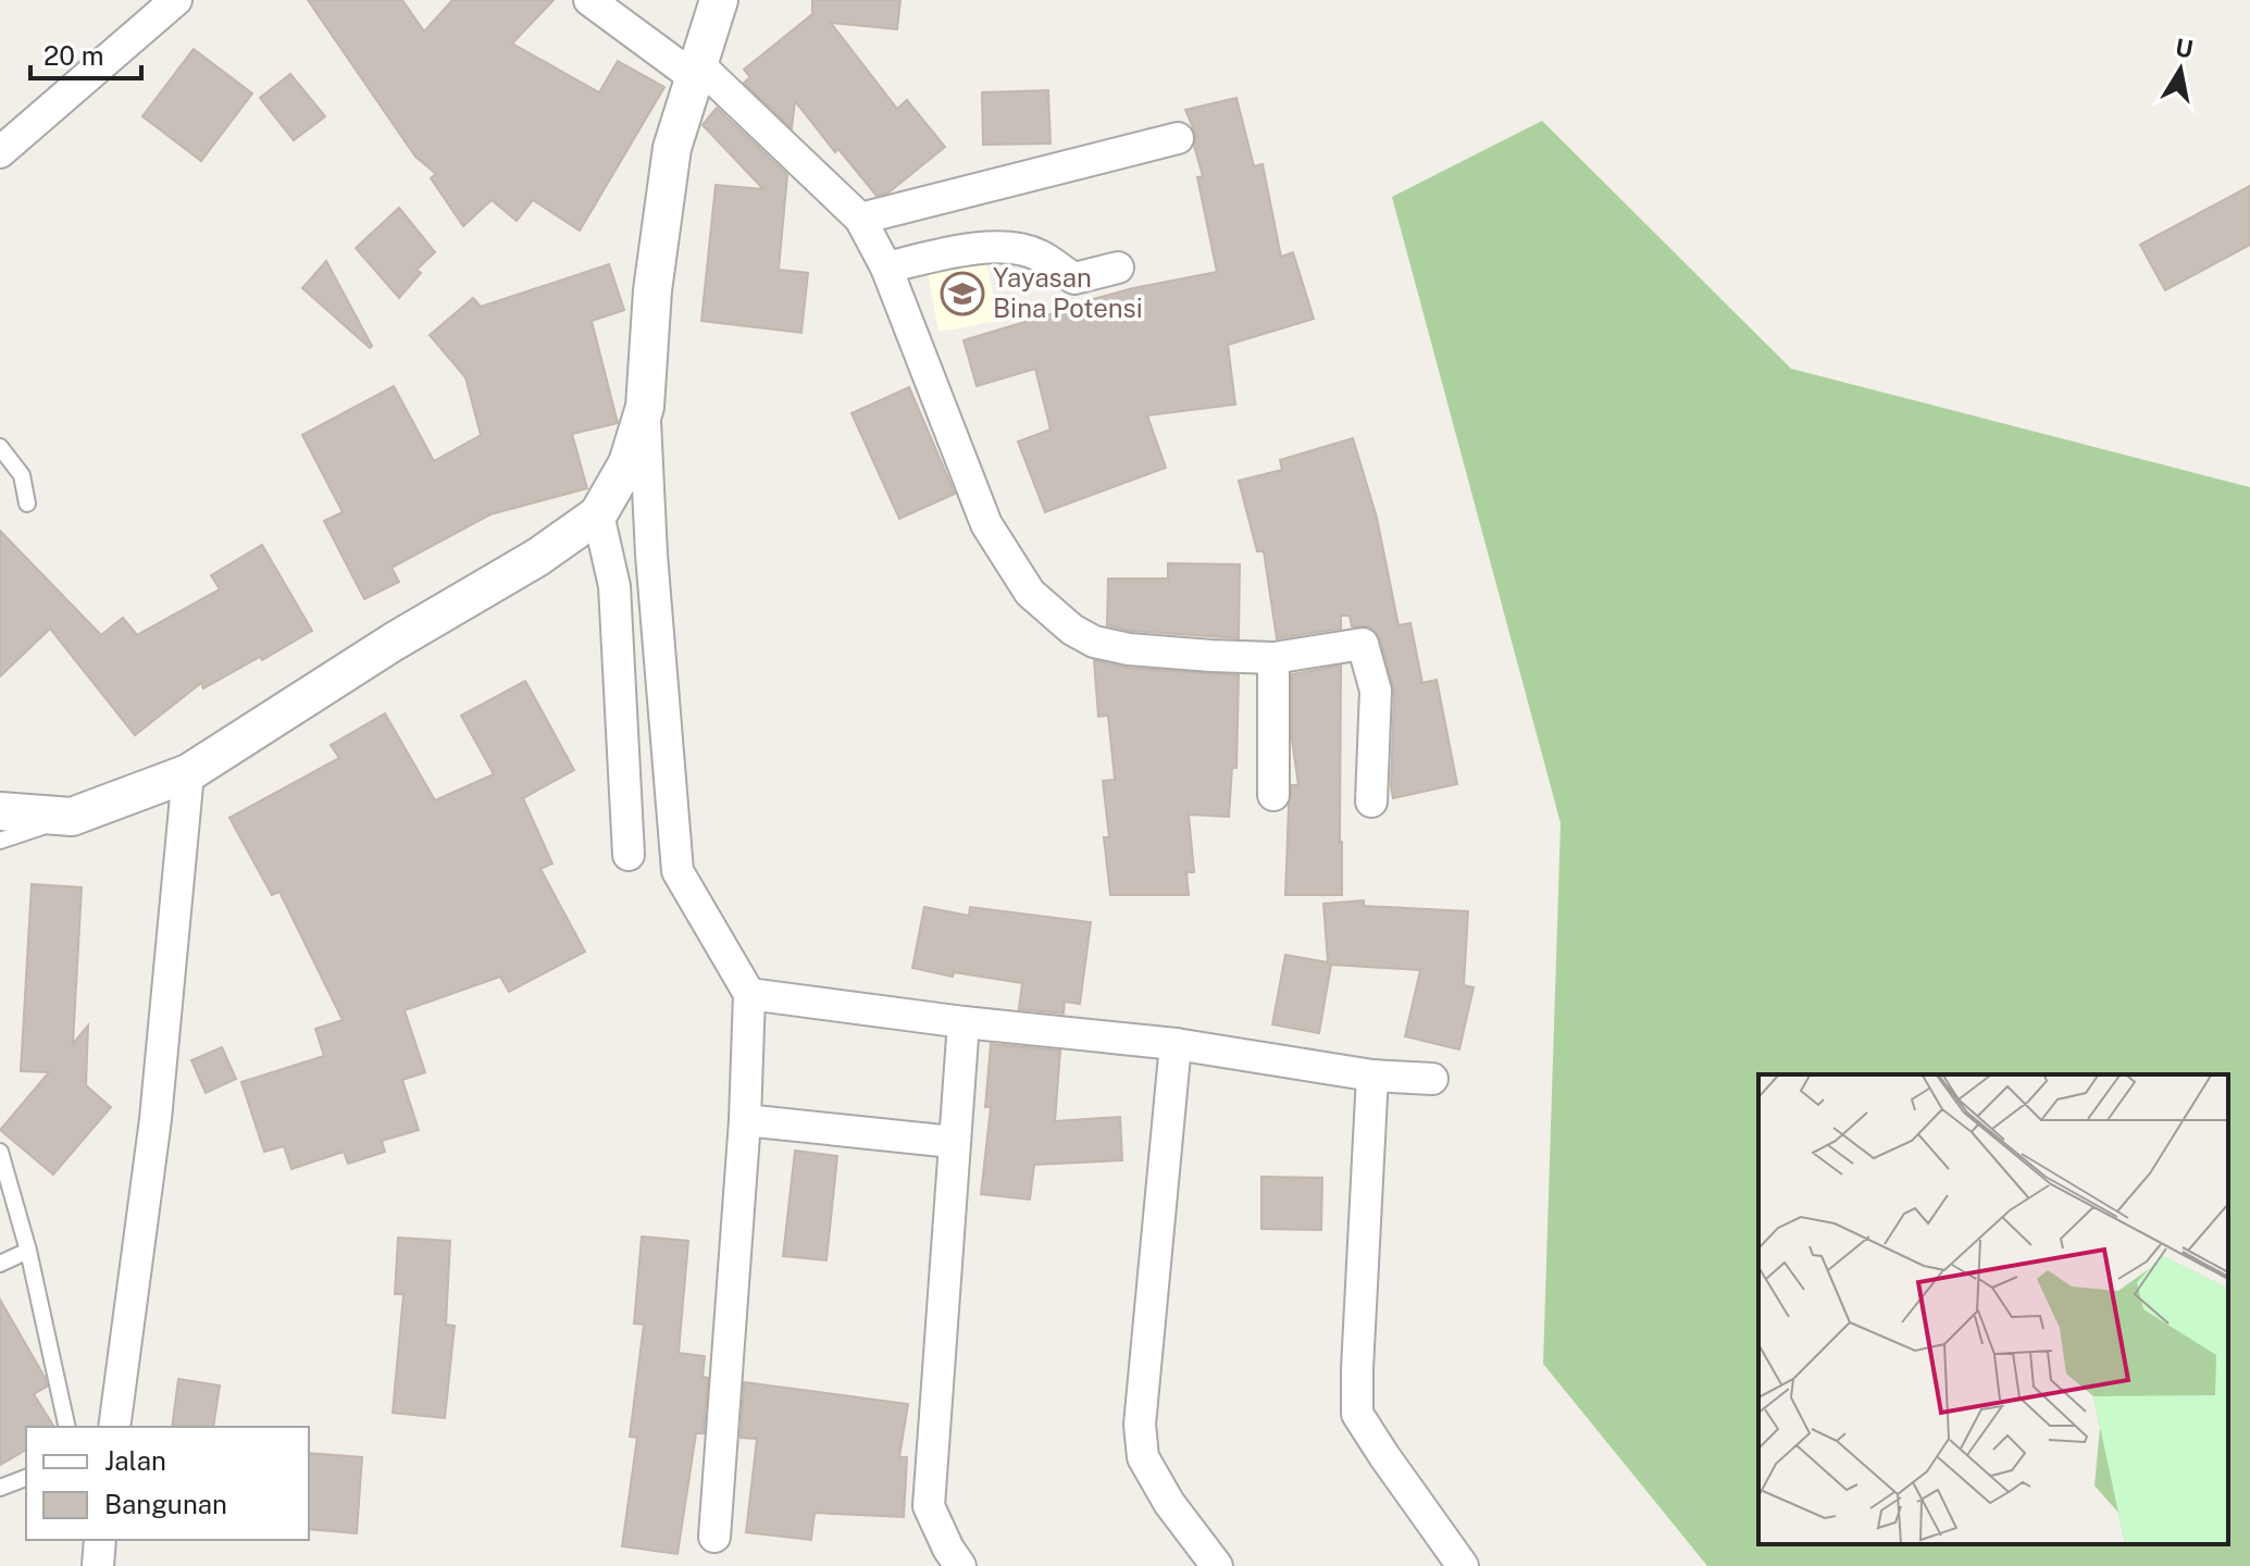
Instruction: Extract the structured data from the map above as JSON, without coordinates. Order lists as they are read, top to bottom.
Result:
{
  "places": {
    "school or university": ["Yayasan Bina Potensi"]
  },
  "legend": ["Jalan", "Bangunan"],
  "scale_bar": "20 m",
  "north": "top"
}
